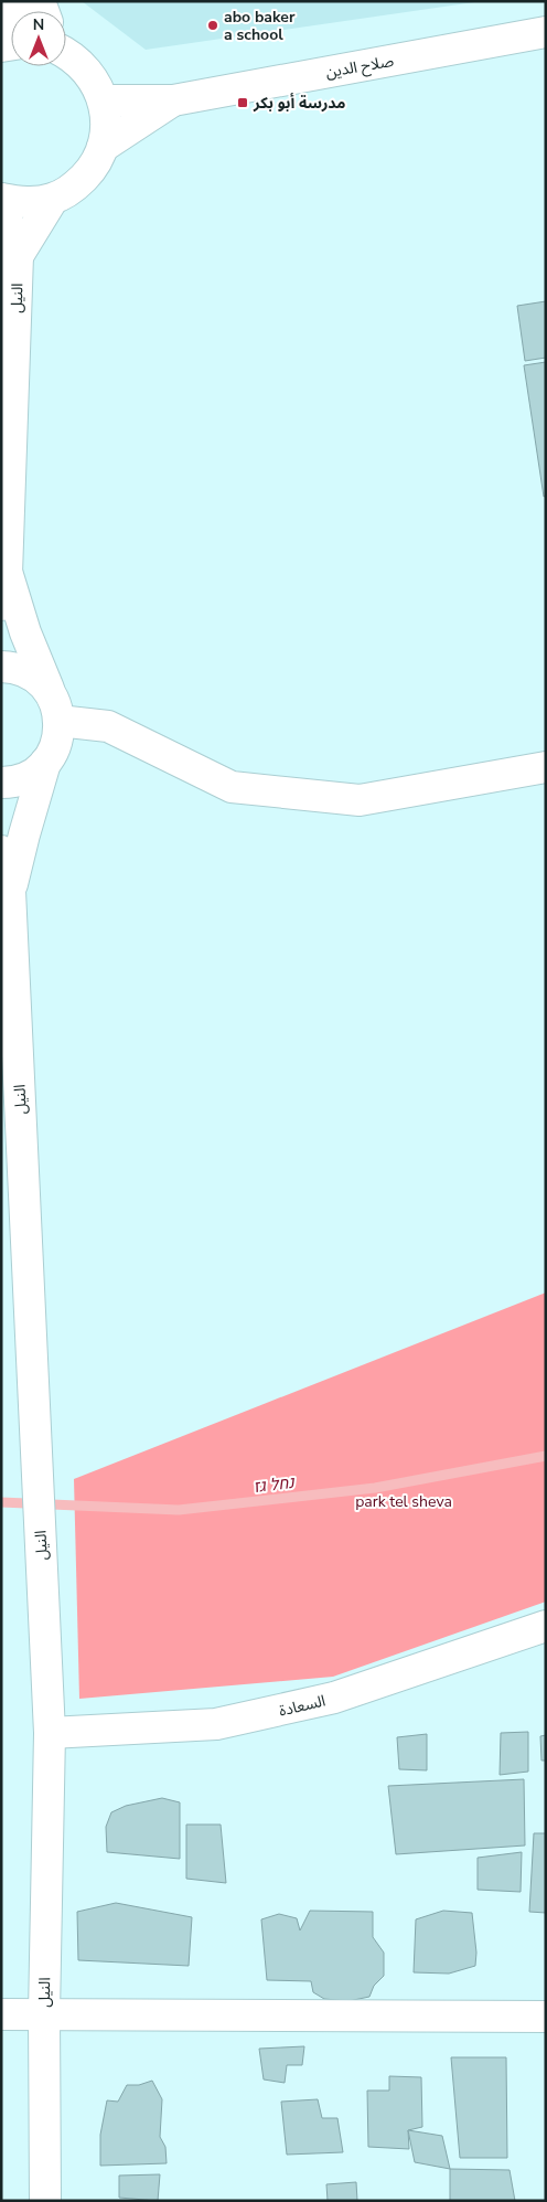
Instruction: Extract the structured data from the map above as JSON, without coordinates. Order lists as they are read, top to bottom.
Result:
{
  "streets": {
    "street": ["صلاح الدين", "النيل", "السعادة"]
  },
  "crossings": [
    ["النيل", "السعادة"]
  ],
  "water": ["נחל גז"],
  "parks": ["park tel sheva"],
  "places": {
    "other": ["abo baker a school"],
    "transit": ["مدرسة أبو بكر"]
  },
  "north": "top"
}
